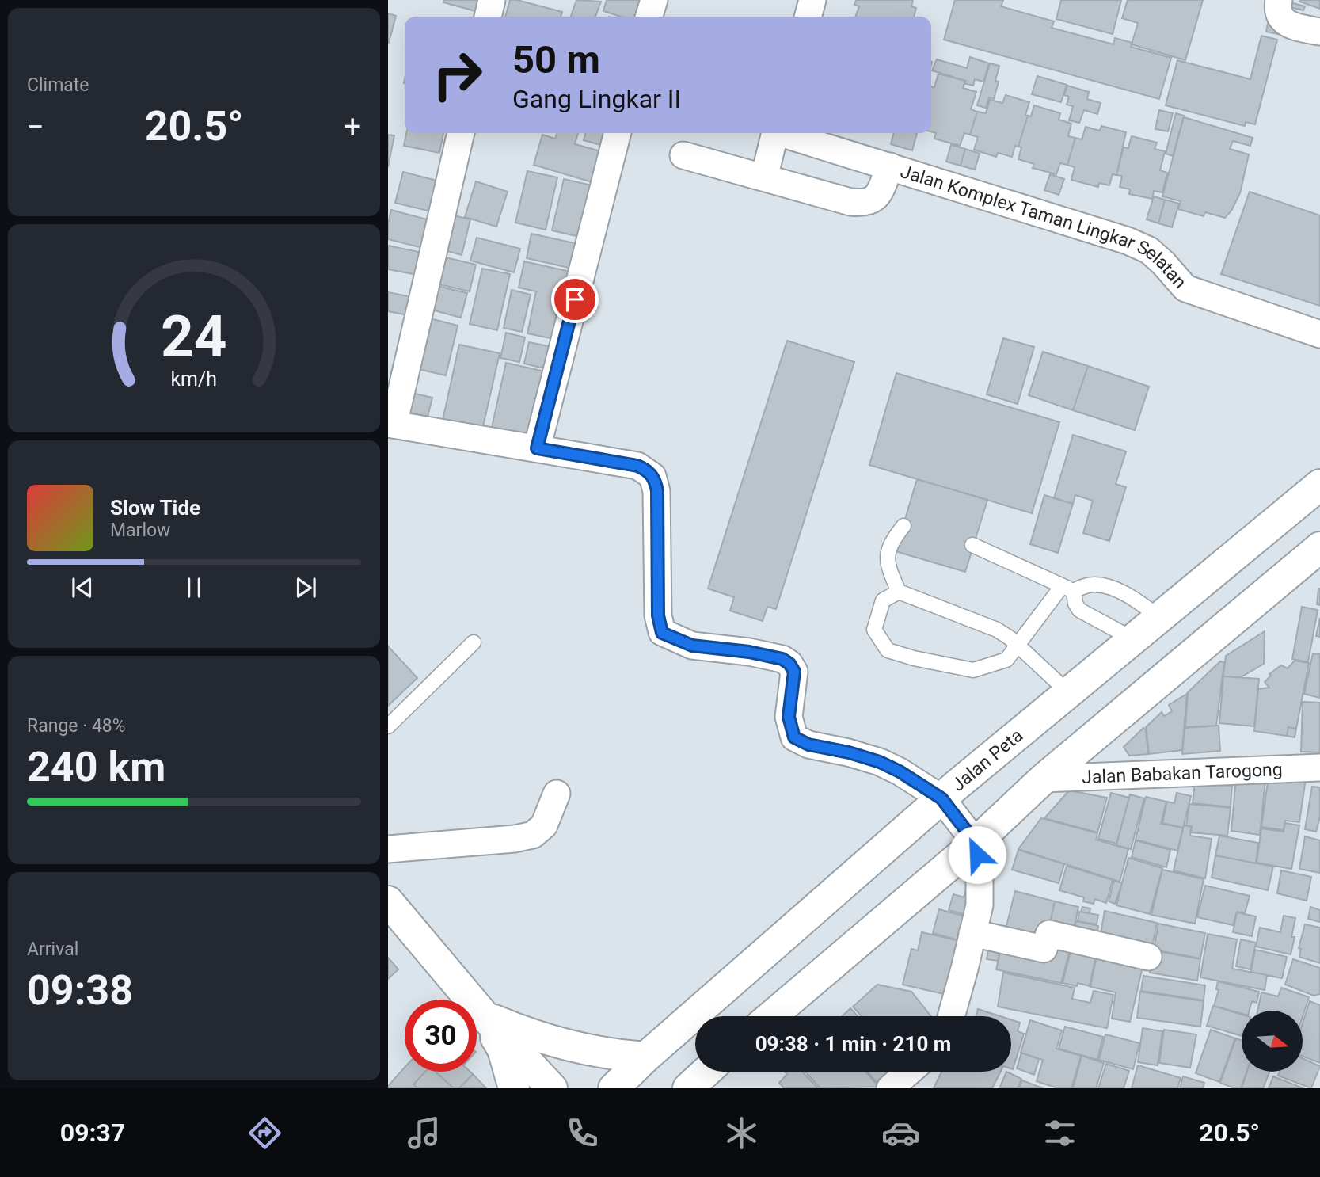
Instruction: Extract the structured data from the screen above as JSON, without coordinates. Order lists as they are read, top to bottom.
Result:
{
  "streets": {
    "main road": ["Jalan Peta"],
    "street": ["Jalan Komplex Taman Lingkar Selatan", "Jalan Babakan Tarogong"]
  },
  "north": "right",
  "page": {
    "tile": [
      "Climate",
      ["Range · 48%", "240 km"],
      ["Arrival", "09:38"]
    ],
    "turn": ["50 m", "Gang Lingkar II"],
    "heat": ["−", "20.5°", "+"],
    "song": ["Slow Tide", "Marlow"],
    "limit": "30",
    "trip": "09:38 · 1 min · 210 m",
    "tabs": ["09:37", "20.5°"],
    "gauge": ["24", "km/h"]
  }
}
